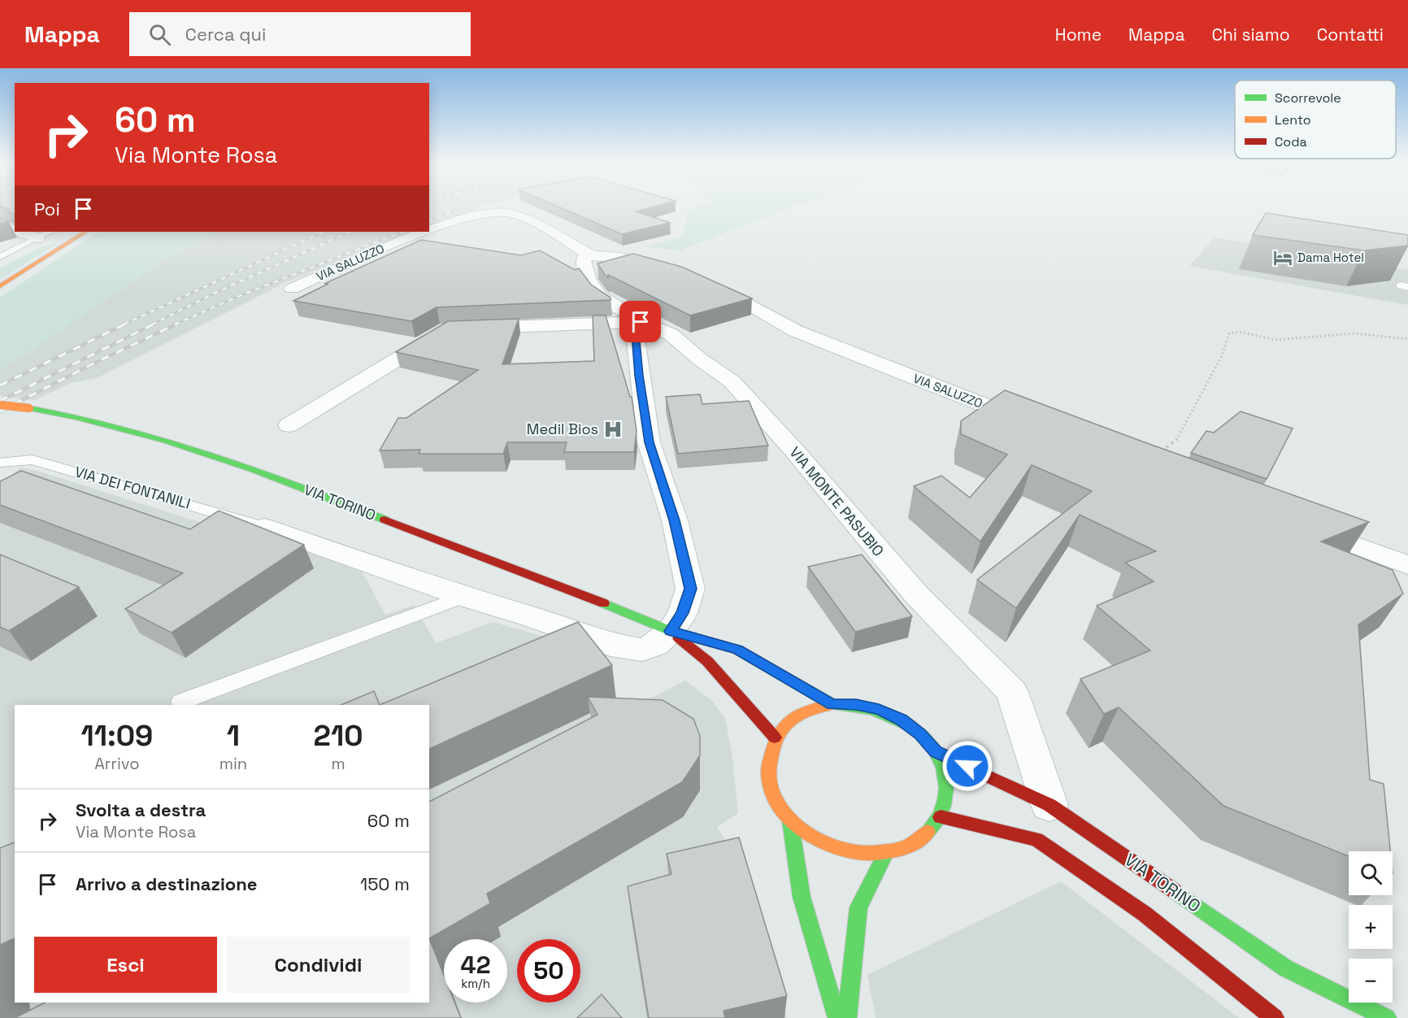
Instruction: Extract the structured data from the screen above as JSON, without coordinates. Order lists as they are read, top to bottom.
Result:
{
  "streets": {
    "main road": ["VIA TORINO"],
    "street": ["VIA SALUZZO", "VIA MONTE PASUBIO"],
    "lane": ["VIA DEI FONTANILI"]
  },
  "crossings": [
    ["VIA SALUZZO", "VIA MONTE PASUBIO"],
    ["VIA MONTE PASUBIO", "VIA TORINO"]
  ],
  "places": {
    "hotel": ["Dama Hotel"],
    "hospital": ["Medil Bios"]
  },
  "legend": ["Scorrevole", "Lento", "Coda"],
  "page": {
    "header": "Mappa",
    "search": "Cerca qui",
    "nav": [
      "Home",
      "Mappa",
      "Chi siamo",
      "Contatti"
    ],
    "turn": ["60 m", "Via Monte Rosa"],
    "then": "Poi",
    "eta": [
      "11:09",
      "Arrivo",
      "1",
      "min",
      "210",
      "m"
    ],
    "list": [
      {
        "name": "Svolta a destra",
        "note": "Via Monte Rosa",
        "value": "60 m"
      },
      {
        "name": "Arrivo a destinazione",
        "value": "150 m"
      }
    ],
    "map_buttons": ["+", "−"],
    "buttons": ["Esci", "Condividi"],
    "speed": "42 km/h",
    "limit": "50"
  }
}
